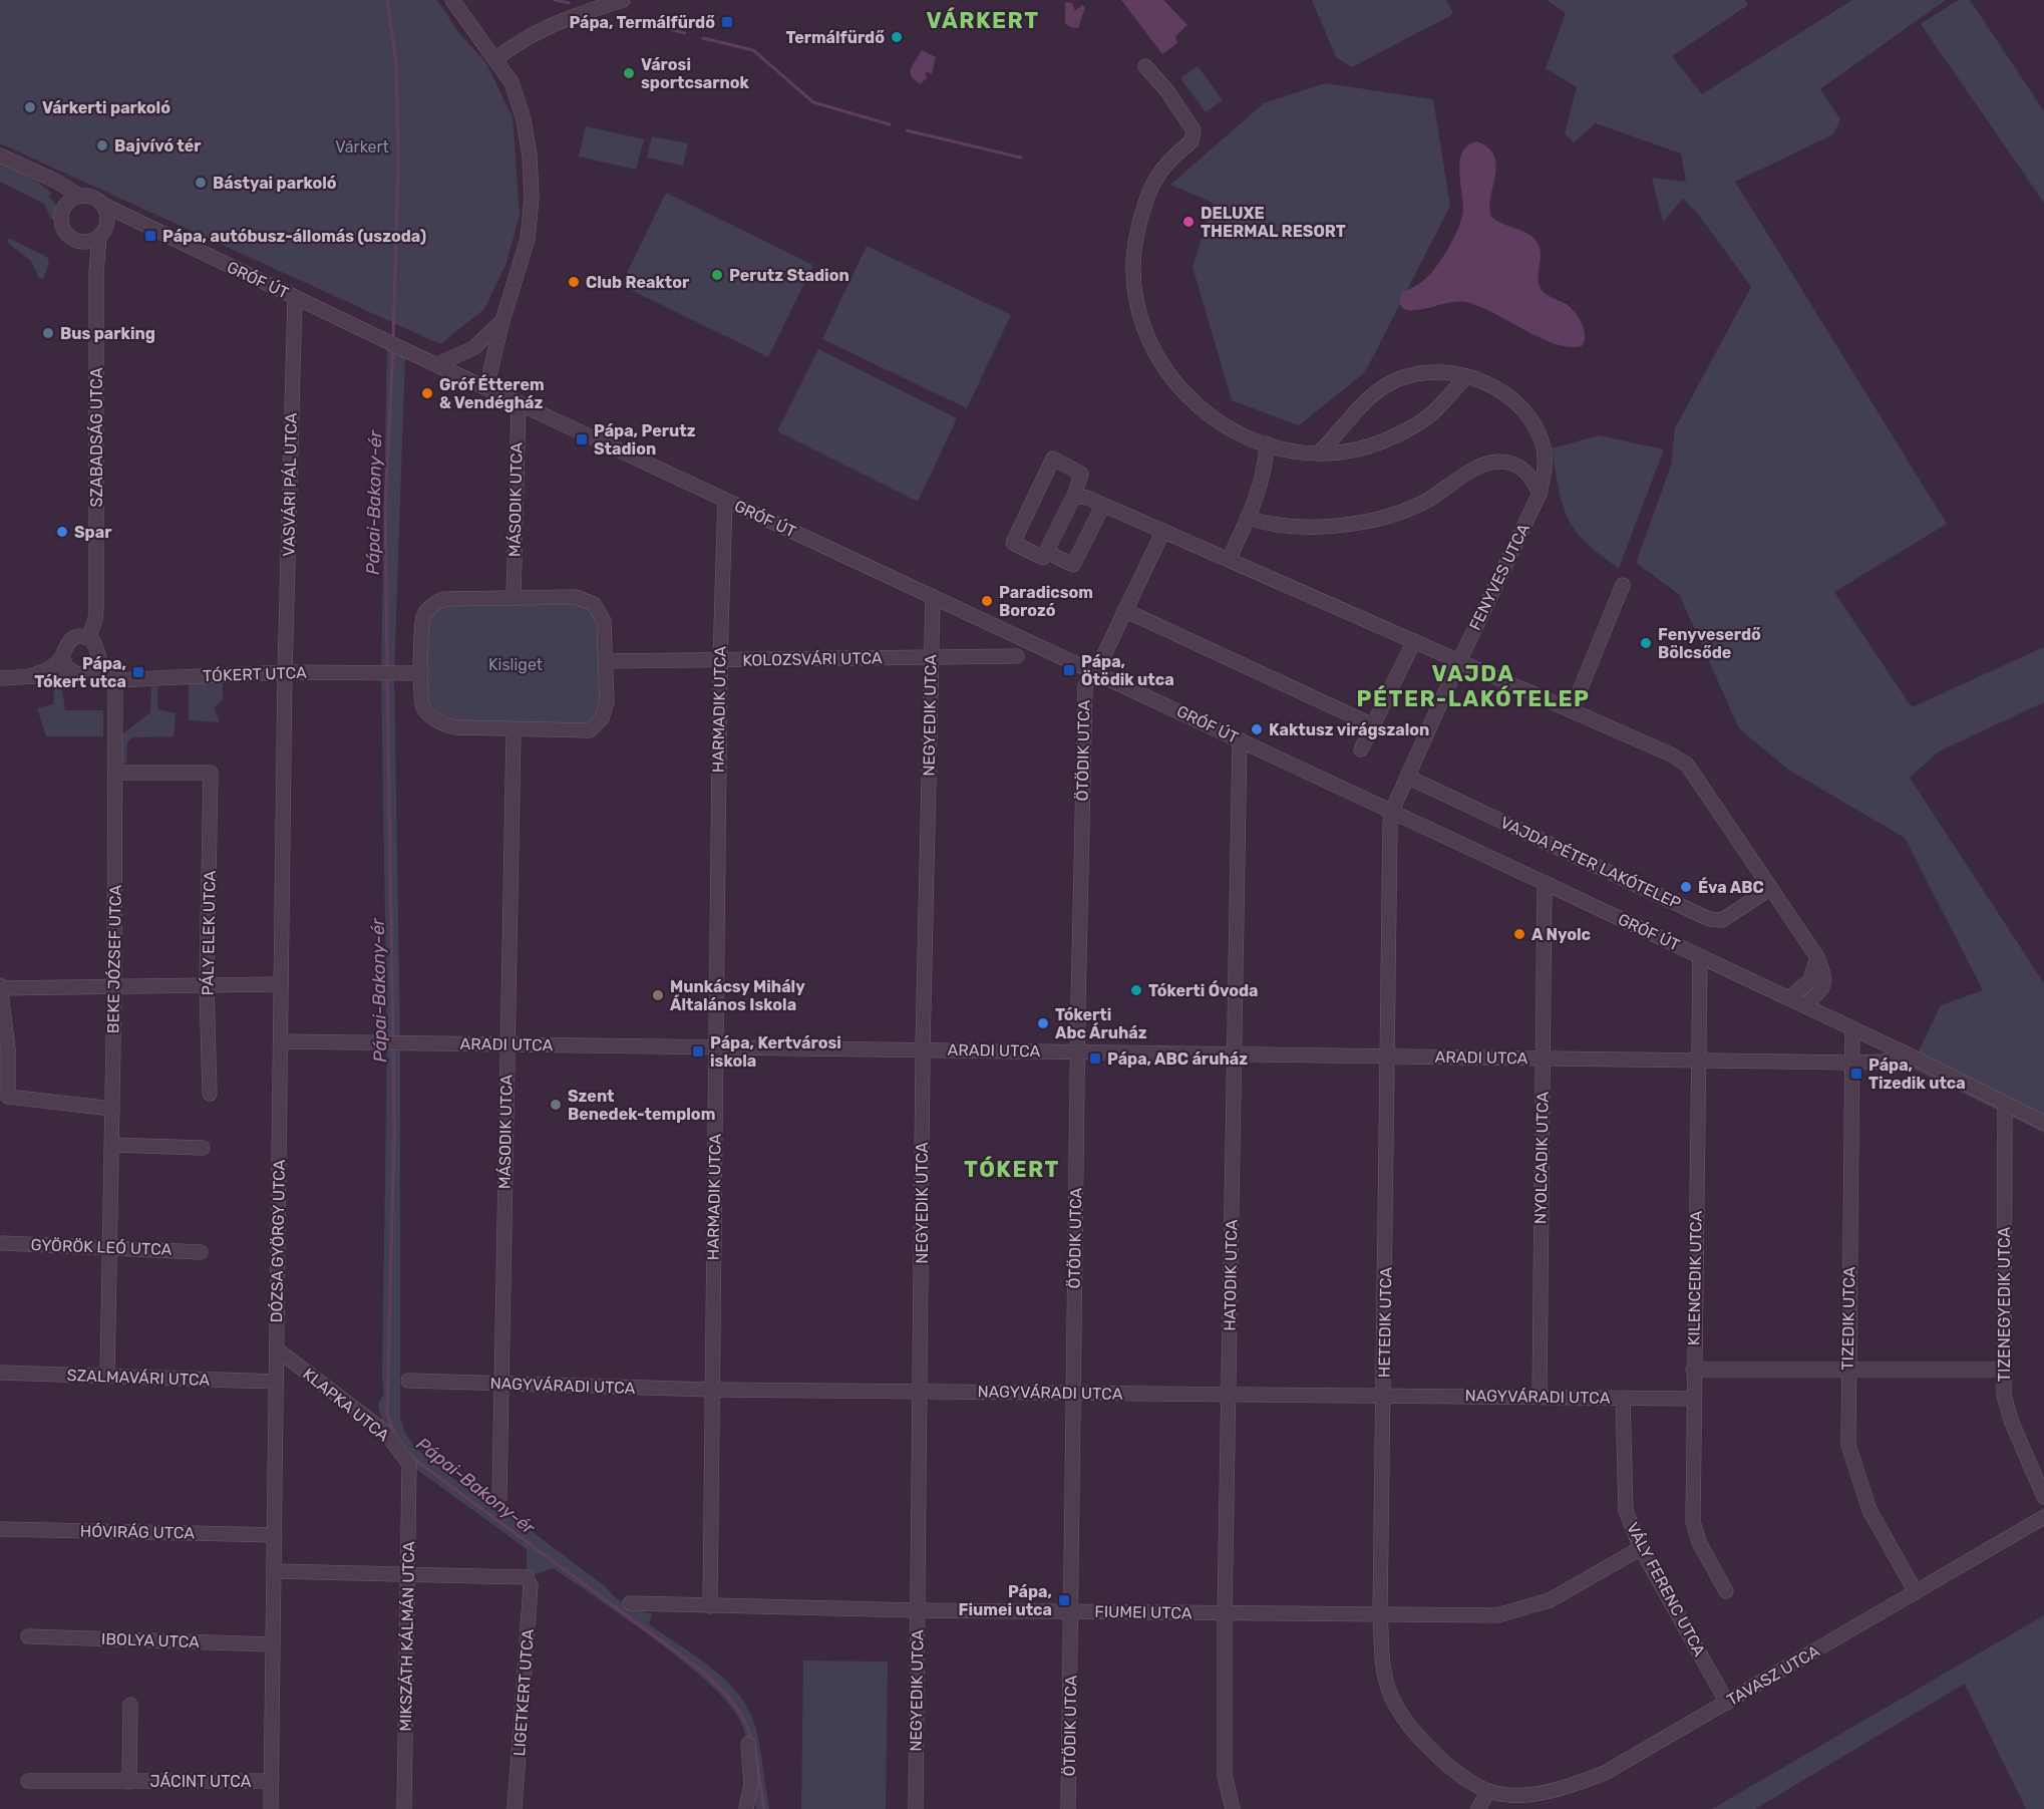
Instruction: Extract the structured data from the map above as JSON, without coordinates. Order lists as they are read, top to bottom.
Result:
{
  "streets": {
    "street": [
      "GRÓF ÚT",
      "SZABADSÁG UTCA",
      "VASVÁRI PÁL UTCA",
      "MÁSODIK UTCA",
      "FENYVES UTCA",
      "KOLOZSVÁRI UTCA",
      "TÓKERT UTCA",
      "HARMADIK UTCA",
      "NEGYEDIK UTCA",
      "ÖTÖDIK UTCA",
      "VAJDA PÉTER LAKÓTELEP",
      "PÁLY ELEK UTCA",
      "BEKE JÓZSEF UTCA",
      "ARADI UTCA",
      "NYOLCADIK UTCA",
      "DÓZSA GYÖRGY UTCA",
      "GYÖRÖK LEÓ UTCA",
      "HATODIK UTCA",
      "KILENCEDIK UTCA",
      "TIZENEGYEDIK UTCA",
      "TIZEDIK UTCA",
      "HETEDIK UTCA",
      "SZALMAVÁRI UTCA",
      "NAGYVÁRADI UTCA",
      "KLAPKA UTCA",
      "HÓVIRÁG UTCA",
      "VÁLY FERENC UTCA",
      "FIUMEI UTCA",
      "MIKSZÁTH KÁLMÁN UTCA",
      "IBOLYA UTCA",
      "TAVASZ UTCA",
      "LIGETKERT UTCA",
      "JÁCINT UTCA"
    ]
  },
  "crossings": [
    ["GRÓF ÚT", "SZABADSÁG UTCA"],
    ["GRÓF ÚT", "VASVÁRI PÁL UTCA"],
    ["GRÓF ÚT", "MÁSODIK UTCA"],
    ["GRÓF ÚT", "HARMADIK UTCA"],
    ["GRÓF ÚT", "NEGYEDIK UTCA"],
    ["GRÓF ÚT", "ÖTÖDIK UTCA"],
    ["GRÓF ÚT", "ARADI UTCA"],
    ["GRÓF ÚT", "NYOLCADIK UTCA"],
    ["GRÓF ÚT", "HATODIK UTCA"],
    ["GRÓF ÚT", "KILENCEDIK UTCA"],
    ["GRÓF ÚT", "TIZENEGYEDIK UTCA"],
    ["GRÓF ÚT", "TIZEDIK UTCA"],
    ["GRÓF ÚT", "HETEDIK UTCA"],
    ["SZABADSÁG UTCA", "TÓKERT UTCA"],
    ["VASVÁRI PÁL UTCA", "TÓKERT UTCA"],
    ["VASVÁRI PÁL UTCA", "DÓZSA GYÖRGY UTCA"],
    ["MÁSODIK UTCA", "KOLOZSVÁRI UTCA"],
    ["MÁSODIK UTCA", "TÓKERT UTCA"],
    ["MÁSODIK UTCA", "ARADI UTCA"],
    ["MÁSODIK UTCA", "NAGYVÁRADI UTCA"],
    ["KOLOZSVÁRI UTCA", "TÓKERT UTCA"],
    ["KOLOZSVÁRI UTCA", "HARMADIK UTCA"],
    ["KOLOZSVÁRI UTCA", "NEGYEDIK UTCA"],
    ["TÓKERT UTCA", "BEKE JÓZSEF UTCA"],
    ["TÓKERT UTCA", "DÓZSA GYÖRGY UTCA"],
    ["HARMADIK UTCA", "ARADI UTCA"],
    ["HARMADIK UTCA", "NAGYVÁRADI UTCA"],
    ["HARMADIK UTCA", "FIUMEI UTCA"],
    ["NEGYEDIK UTCA", "ARADI UTCA"],
    ["NEGYEDIK UTCA", "NAGYVÁRADI UTCA"],
    ["NEGYEDIK UTCA", "FIUMEI UTCA"],
    ["ÖTÖDIK UTCA", "ARADI UTCA"],
    ["ÖTÖDIK UTCA", "NAGYVÁRADI UTCA"],
    ["ÖTÖDIK UTCA", "FIUMEI UTCA"],
    ["PÁLY ELEK UTCA", "BEKE JÓZSEF UTCA"],
    ["BEKE JÓZSEF UTCA", "GYÖRÖK LEÓ UTCA"],
    ["BEKE JÓZSEF UTCA", "SZALMAVÁRI UTCA"],
    ["ARADI UTCA", "NYOLCADIK UTCA"],
    ["ARADI UTCA", "DÓZSA GYÖRGY UTCA"],
    ["ARADI UTCA", "HATODIK UTCA"],
    ["ARADI UTCA", "KILENCEDIK UTCA"],
    ["ARADI UTCA", "TIZEDIK UTCA"],
    ["ARADI UTCA", "HETEDIK UTCA"],
    ["NYOLCADIK UTCA", "NAGYVÁRADI UTCA"],
    ["DÓZSA GYÖRGY UTCA", "SZALMAVÁRI UTCA"],
    ["DÓZSA GYÖRGY UTCA", "KLAPKA UTCA"],
    ["DÓZSA GYÖRGY UTCA", "HÓVIRÁG UTCA"],
    ["DÓZSA GYÖRGY UTCA", "IBOLYA UTCA"],
    ["DÓZSA GYÖRGY UTCA", "JÁCINT UTCA"],
    ["HATODIK UTCA", "NAGYVÁRADI UTCA"],
    ["HATODIK UTCA", "FIUMEI UTCA"],
    ["KILENCEDIK UTCA", "NAGYVÁRADI UTCA"],
    ["TIZEDIK UTCA", "TAVASZ UTCA"],
    ["HETEDIK UTCA", "NAGYVÁRADI UTCA"],
    ["HETEDIK UTCA", "FIUMEI UTCA"],
    ["HETEDIK UTCA", "TAVASZ UTCA"],
    ["NAGYVÁRADI UTCA", "VÁLY FERENC UTCA"],
    ["KLAPKA UTCA", "MIKSZÁTH KÁLMÁN UTCA"],
    ["VÁLY FERENC UTCA", "FIUMEI UTCA"],
    ["VÁLY FERENC UTCA", "TAVASZ UTCA"],
    ["MIKSZÁTH KÁLMÁN UTCA", "LIGETKERT UTCA"]
  ],
  "districts": ["VÁRKERT", "VAJDA PÉTER-LAKÓTELEP", "TÓKERT"],
  "water": ["Pápai-Bakony-ér"],
  "parks": ["Várkert", "Kisliget"],
  "places": {
    "transit": [
      "Pápa, Termálfürdő",
      "Pápa, autóbusz-állomás (uszoda)",
      "Pápa, Perutz Stadion",
      "Pápa, Ötödik utca",
      "Pápa, Tókert utca",
      "Pápa, Kertvárosi iskola",
      "Pápa, ABC áruház",
      "Pápa, Tizedik utca",
      "Pápa, Fiumei utca"
    ],
    "other": [
      "Termálfürdő",
      "Városi sportcsarnok",
      "Várkerti parkoló",
      "Bajvívó tér",
      "Bástyai parkoló",
      "DELUXE THERMAL RESORT",
      "Perutz Stadion",
      "Club Reaktor",
      "Bus parking",
      "Gróf Étterem & Vendégház",
      "Spar",
      "Paradicsom Borozó",
      "Fenyveserdő Bölcsőde",
      "Kaktusz virágszalon",
      "Éva ABC",
      "A Nyolc",
      "Tókerti Óvoda",
      "Munkácsy Mihály Általános Iskola",
      "Tókerti Abc Áruház",
      "Szent Benedek-templom"
    ]
  }
}
